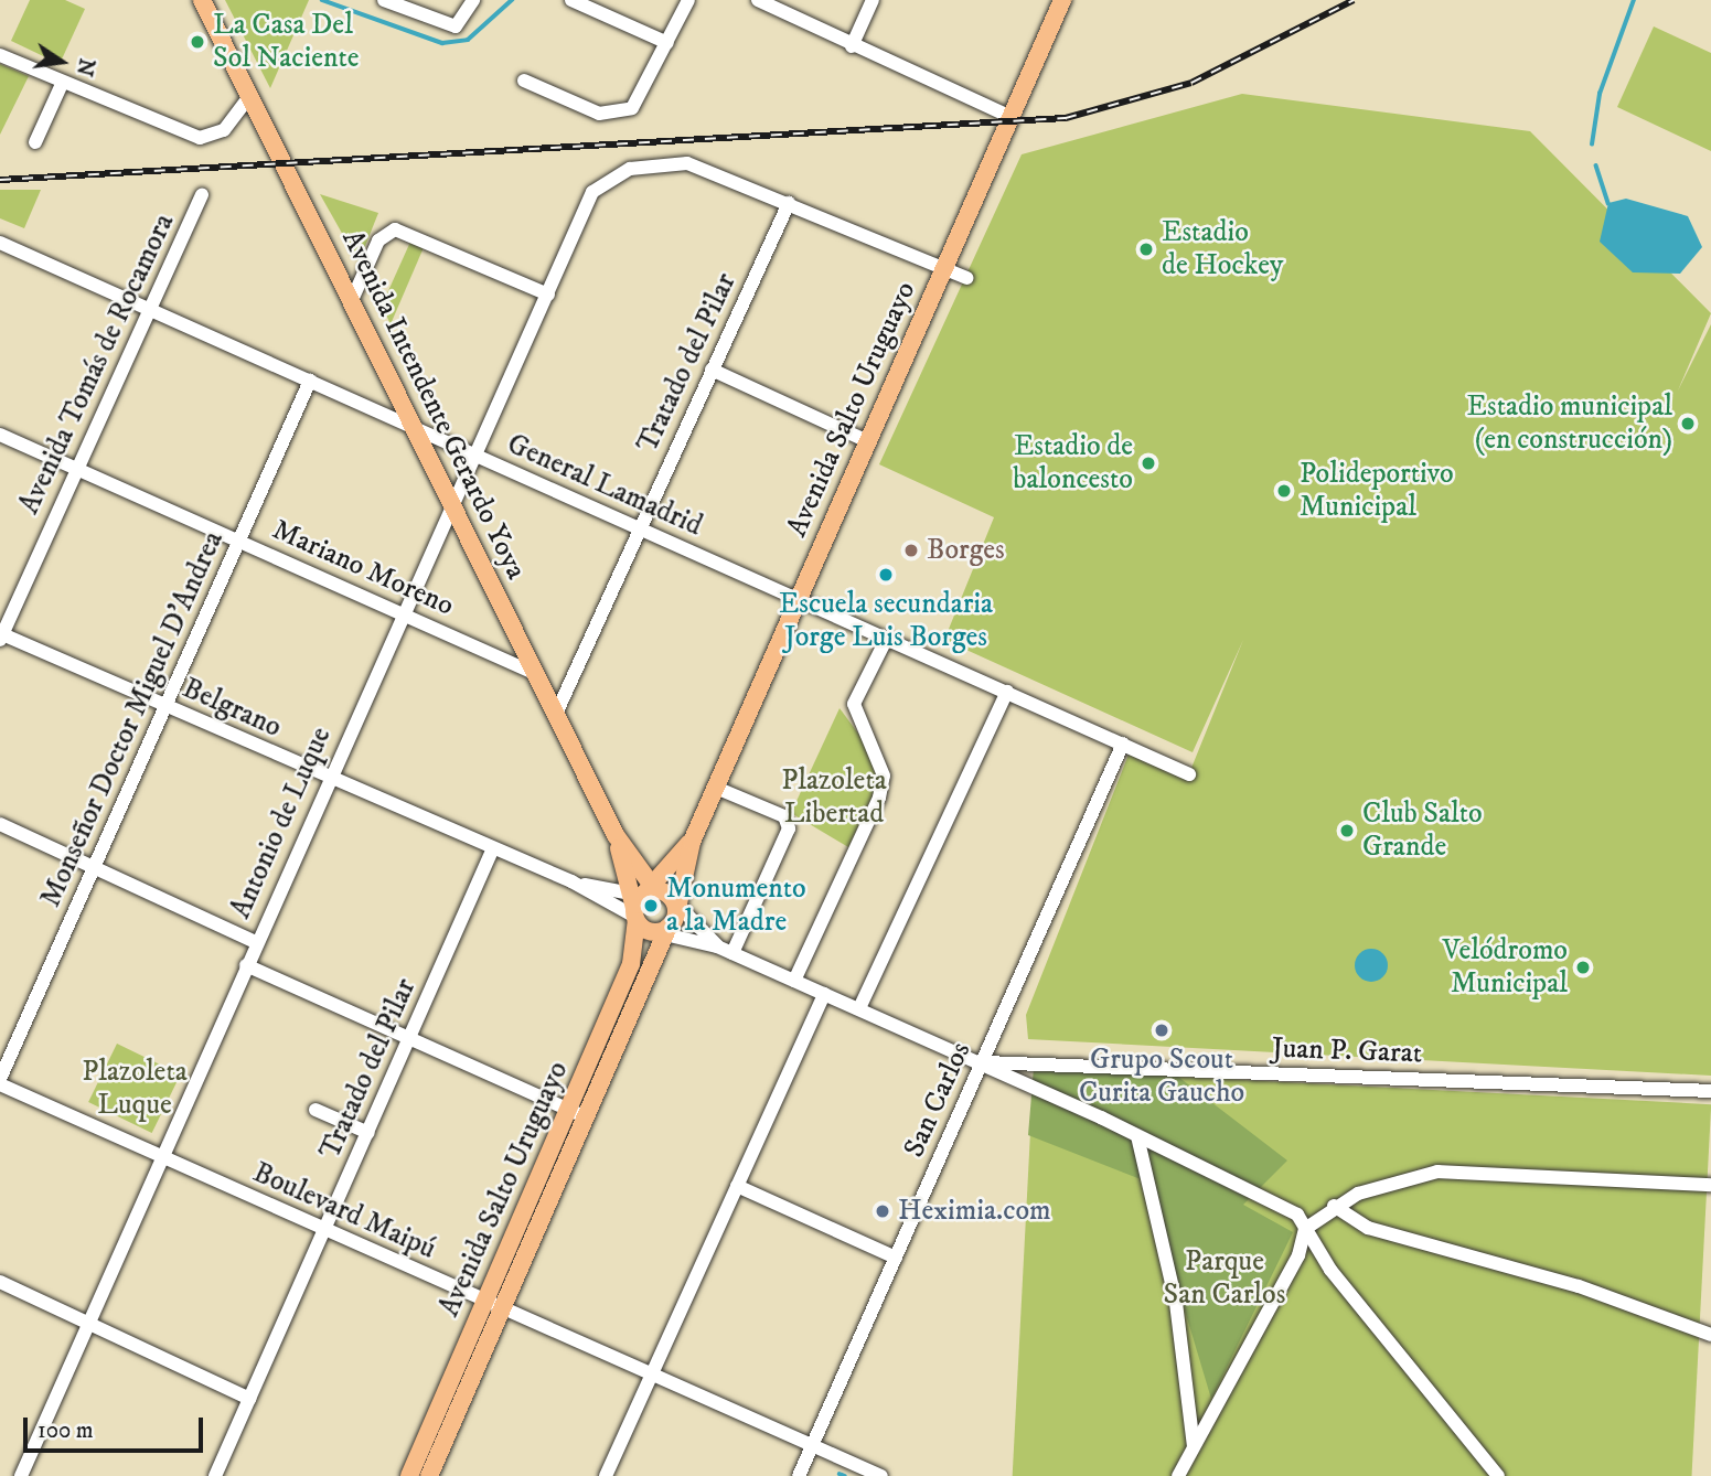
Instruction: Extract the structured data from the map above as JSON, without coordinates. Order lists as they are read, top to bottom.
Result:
{
  "streets": {
    "main road": ["Avenida Intendente Gerardo Yoya", "Avenida Salto Uruguayo"],
    "street": [
      "Tratado del Pilar",
      "Avenida Tomás de Rocamora",
      "General Lamadrid",
      "Mariano Moreno",
      "Belgrano",
      "Monseñor Doctor Miguel D'Andrea",
      "Antonio de Luque",
      "Juan P. Garat",
      "San Carlos",
      "Boulevard Maipú"
    ]
  },
  "crossings": [
    ["Tratado del Pilar", "Avenida Intendente Gerardo Yoya"],
    ["Tratado del Pilar", "General Lamadrid"],
    ["Tratado del Pilar", "Belgrano"],
    ["Tratado del Pilar", "Antonio de Luque"],
    ["Tratado del Pilar", "Boulevard Maipú"],
    ["Avenida Tomás de Rocamora", "General Lamadrid"],
    ["Avenida Tomás de Rocamora", "Mariano Moreno"],
    ["Avenida Tomás de Rocamora", "Belgrano"],
    ["Avenida Intendente Gerardo Yoya", "Avenida Salto Uruguayo"],
    ["Avenida Intendente Gerardo Yoya", "General Lamadrid"],
    ["Avenida Intendente Gerardo Yoya", "Mariano Moreno"],
    ["Avenida Intendente Gerardo Yoya", "Belgrano"],
    ["Avenida Intendente Gerardo Yoya", "Antonio de Luque"],
    ["Avenida Salto Uruguayo", "General Lamadrid"],
    ["Avenida Salto Uruguayo", "Belgrano"],
    ["Avenida Salto Uruguayo", "Boulevard Maipú"],
    ["General Lamadrid", "Monseñor Doctor Miguel D'Andrea"],
    ["General Lamadrid", "Antonio de Luque"],
    ["General Lamadrid", "San Carlos"],
    ["Mariano Moreno", "Monseñor Doctor Miguel D'Andrea"],
    ["Mariano Moreno", "Antonio de Luque"],
    ["Belgrano", "Monseñor Doctor Miguel D'Andrea"],
    ["Belgrano", "Antonio de Luque"],
    ["Monseñor Doctor Miguel D'Andrea", "Boulevard Maipú"],
    ["Antonio de Luque", "Boulevard Maipú"],
    ["Juan P. Garat", "San Carlos"],
    ["San Carlos", "Boulevard Maipú"]
  ],
  "parks": ["Plazoleta Libertad", "Plazoleta Luque", "Parque San Carlos"],
  "places": [
    "La Casa Del Sol Naciente",
    "Estadio de Hockey",
    "Estadio municipal (en construcción)",
    "Estadio de baloncesto",
    "Polideportivo Municipal",
    "Borges",
    "Escuela secundaria Jorge Luis Borges",
    "Club Salto Grande",
    "Monumento a la Madre",
    "Velódromo Municipal",
    "Grupo Scout Curita Gaucho",
    "Heximia.com"
  ],
  "scale_bar": "100 m",
  "north": "right"
}
